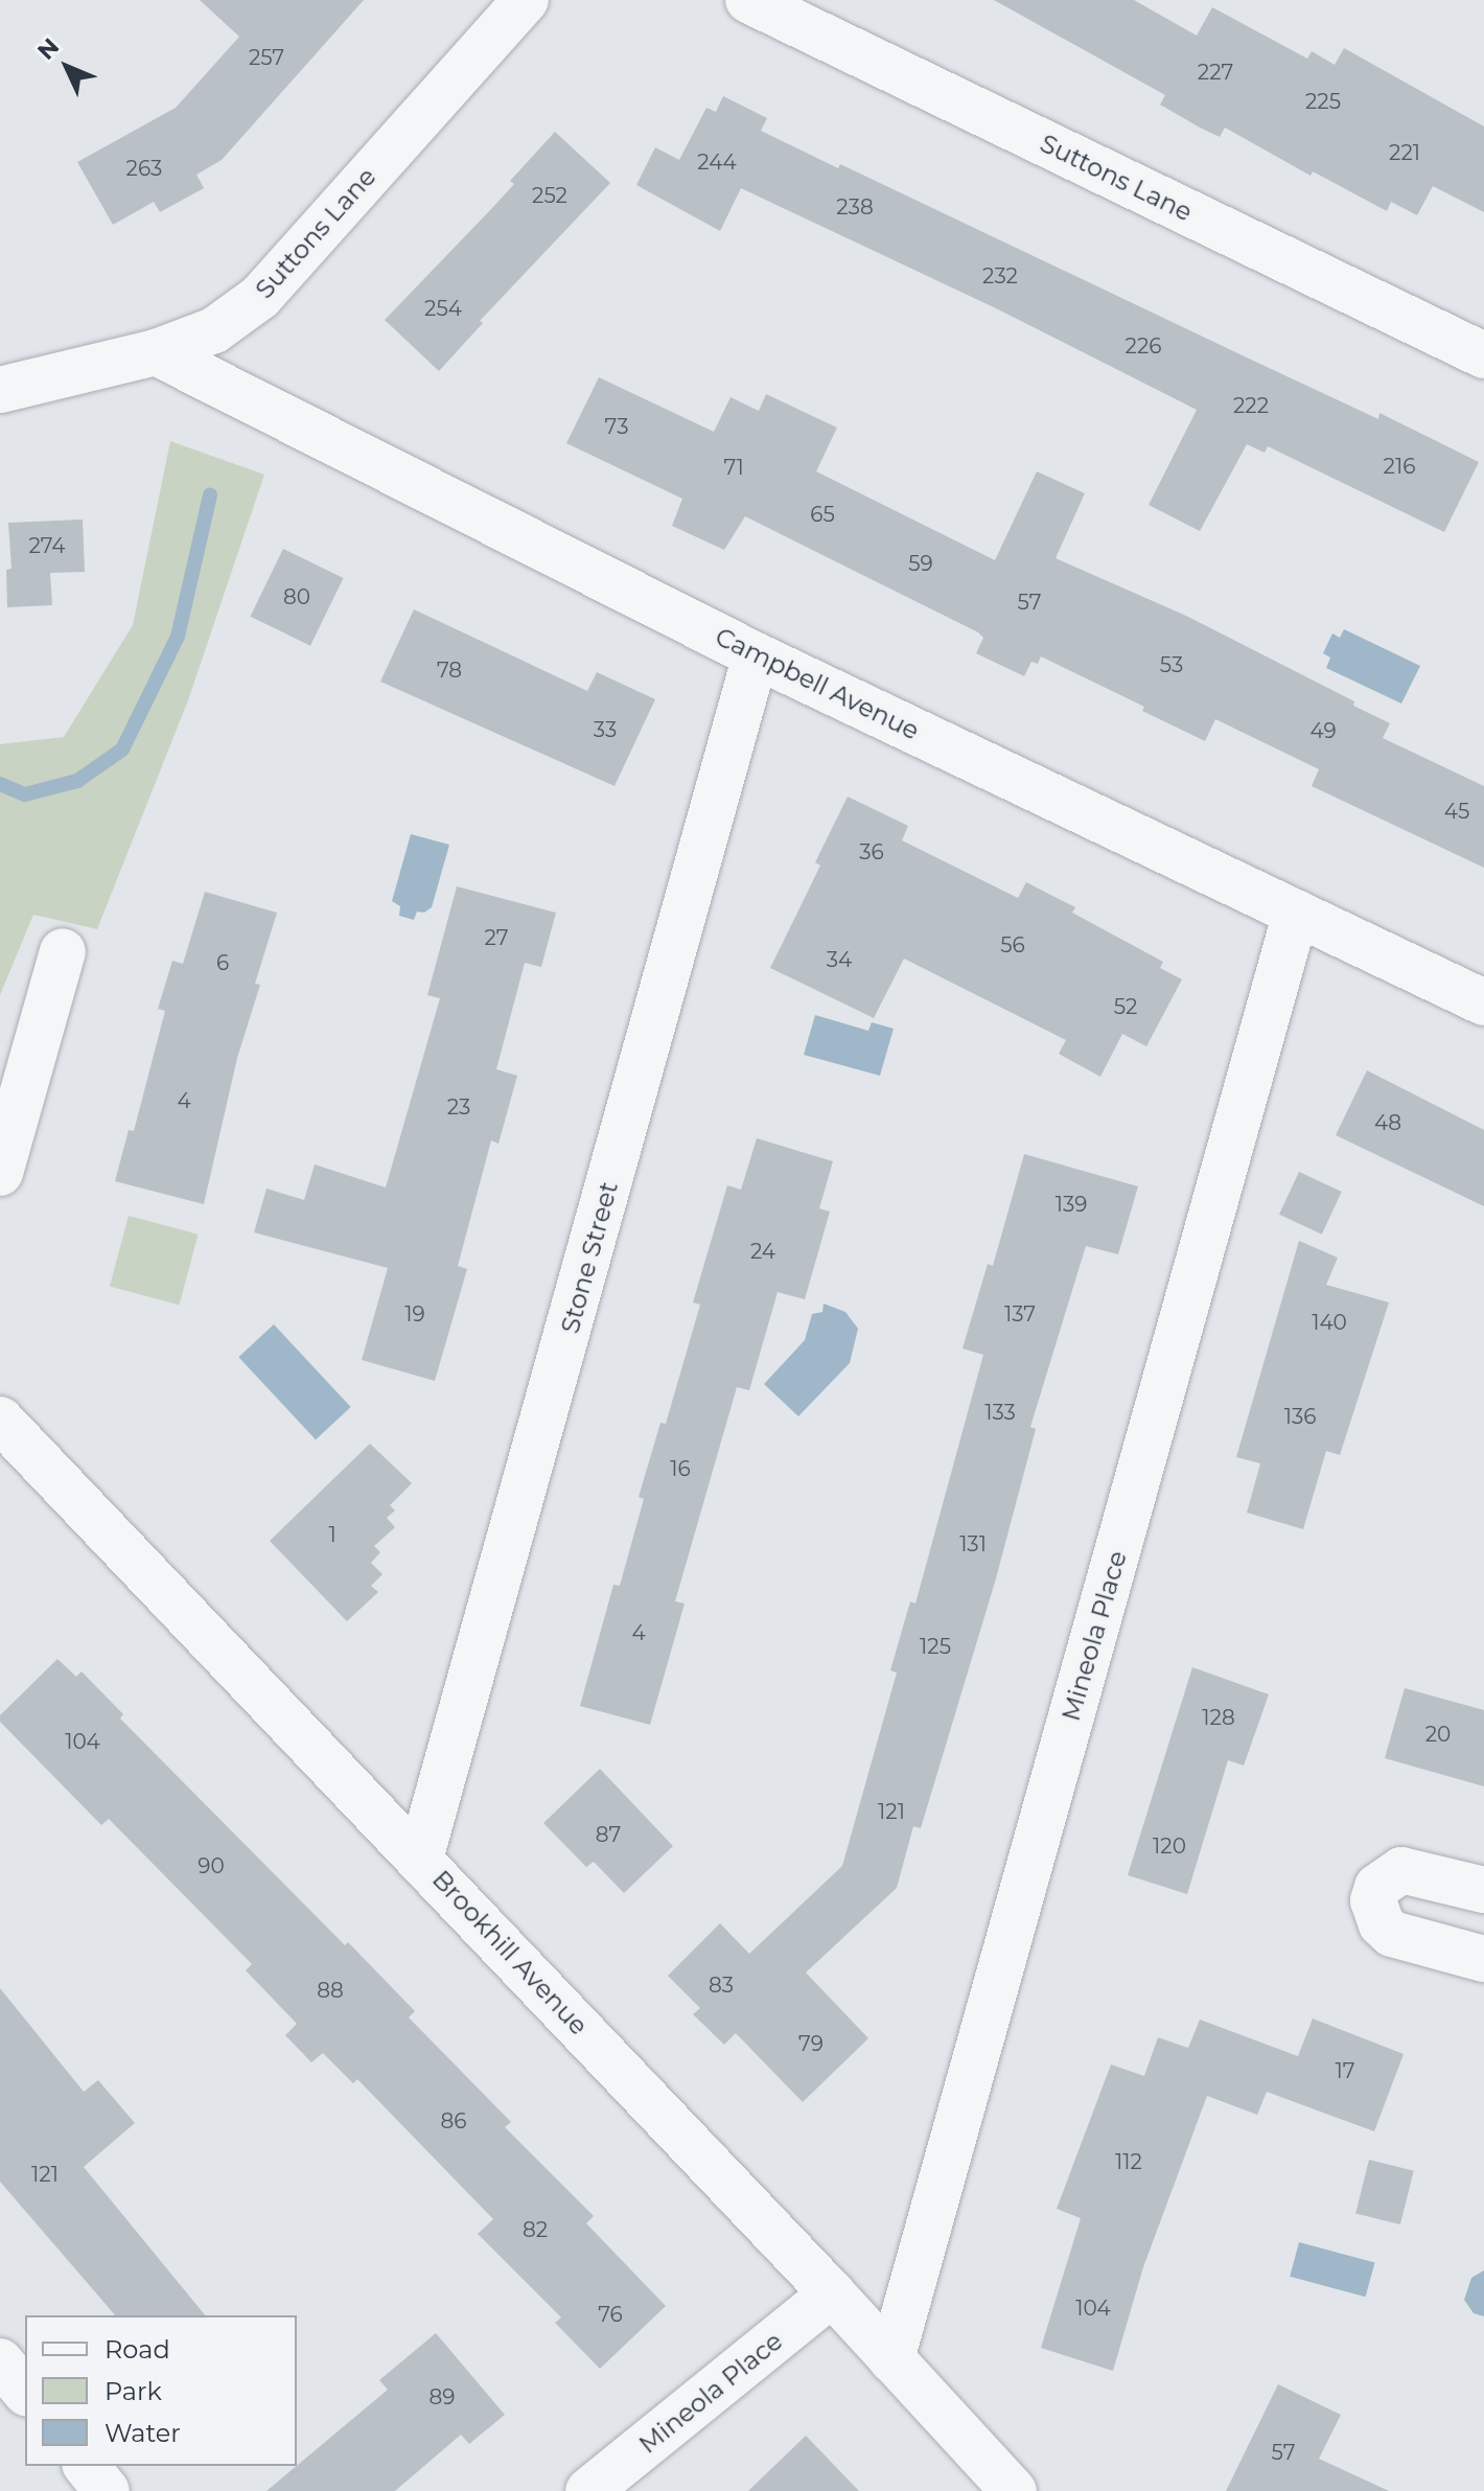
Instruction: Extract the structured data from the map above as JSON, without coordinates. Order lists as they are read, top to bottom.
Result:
{
  "streets": {
    "street": [
      "Suttons Lane",
      "Campbell Avenue",
      "Stone Street",
      "Mineola Place",
      "Brookhill Avenue"
    ]
  },
  "crossings": [
    ["Suttons Lane", "Campbell Avenue"],
    ["Campbell Avenue", "Stone Street"],
    ["Campbell Avenue", "Mineola Place"],
    ["Stone Street", "Brookhill Avenue"],
    ["Mineola Place", "Brookhill Avenue"]
  ],
  "house_numbers": [
    "257",
    "227",
    "225",
    "221",
    "244",
    "263",
    "252",
    "238",
    "232",
    "254",
    "226",
    "222",
    "73",
    "216",
    "71",
    "65",
    "274",
    "59",
    "80",
    "57",
    "53",
    "78",
    "33",
    "49",
    "45",
    "36",
    "27",
    "56",
    "34",
    "6",
    "52",
    "4",
    "23",
    "48",
    "139",
    "24",
    "19",
    "137",
    "140",
    "133",
    "136",
    "16",
    "1",
    "131",
    "4",
    "125",
    "128",
    "20",
    "104",
    "121",
    "87",
    "120",
    "90",
    "83",
    "88",
    "79",
    "17",
    "86",
    "112",
    "121",
    "82",
    "104",
    "76",
    "89",
    "57"
  ],
  "legend": ["Road", "Park", "Water"],
  "north": "top left"
}
